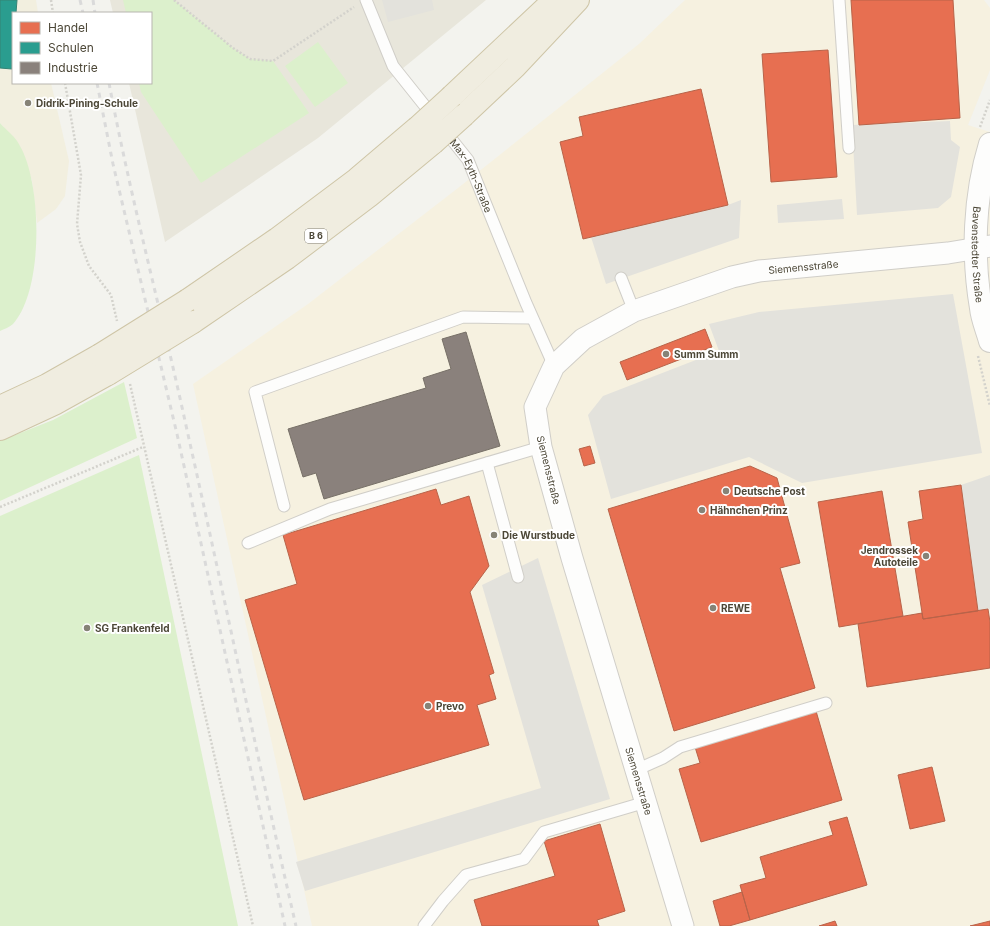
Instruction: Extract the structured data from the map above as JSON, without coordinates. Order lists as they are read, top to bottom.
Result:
{
  "streets": {
    "highway": ["B 6"],
    "street": ["Bavenstedter Straße", "Siemensstraße"],
    "lane": ["Max-Eyth-Straße"]
  },
  "crossings": [
    ["Max-Eyth-Straße", "Siemensstraße"],
    ["Bavenstedter Straße", "Siemensstraße"]
  ],
  "places": [
    "Didrik-Pining-Schule",
    "Summ Summ",
    "Deutsche Post",
    "Hähnchen Prinz",
    "Die Wurstbude",
    "Jendrossek Autoteile",
    "REWE",
    "SG Frankenfeld",
    "Prevo"
  ],
  "legend": ["Handel", "Schulen", "Industrie"]
}
